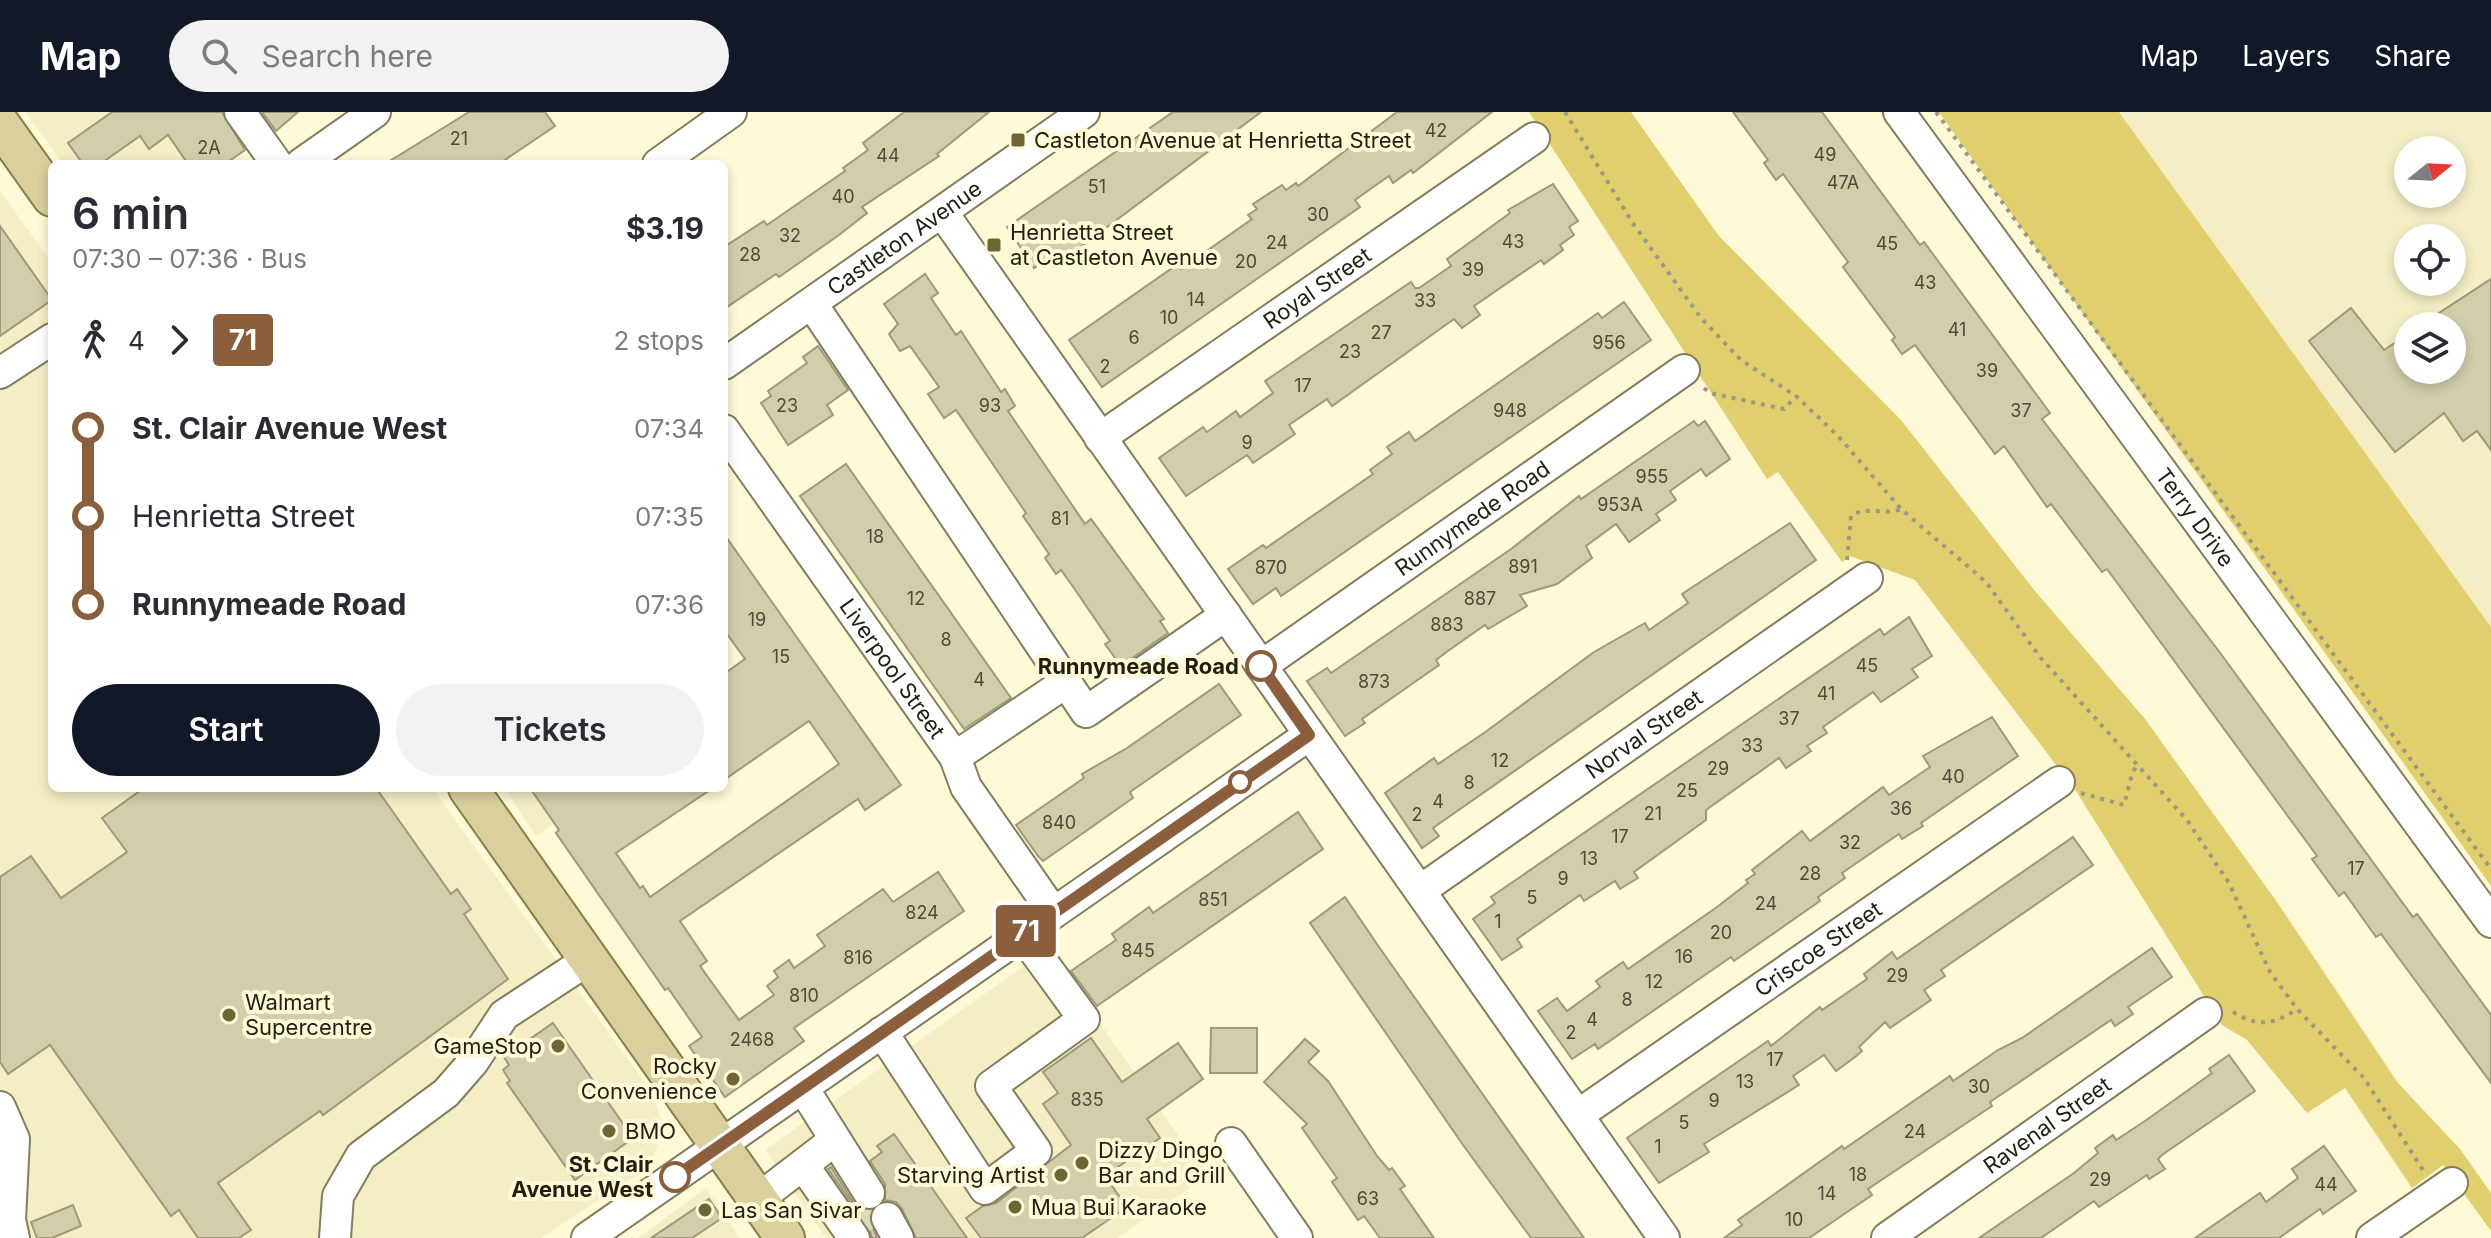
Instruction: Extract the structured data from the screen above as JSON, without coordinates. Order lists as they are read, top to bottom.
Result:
{
  "streets": {
    "street": [
      "Castleton Avenue",
      "Royal Street",
      "Terry Drive",
      "Runnymede Road",
      "Liverpool Street",
      "Norval Street",
      "Criscoe Street",
      "Ravenal Street"
    ]
  },
  "places": {
    "transit": ["Castleton Avenue at Henrietta Street", "Henrietta Street at Castleton Avenue"],
    "other": [
      "Runnymeade Road",
      "Walmart Supercentre",
      "GameStop",
      "Rocky Convenience",
      "BMO",
      "Dizzy Dingo Bar and Grill",
      "Starving Artist",
      "St. Clair Avenue West",
      "Mua Bui Karaoke",
      "Las San Sivar"
    ]
  },
  "lines": ["bus line 71"],
  "house_numbers": [
    "42",
    "21",
    "2A",
    "49",
    "44",
    "47A",
    "51",
    "40",
    "30",
    "32",
    "43",
    "24",
    "45",
    "28",
    "20",
    "39",
    "43",
    "14",
    "33",
    "10",
    "41",
    "27",
    "6",
    "956",
    "23",
    "2",
    "39",
    "17",
    "23",
    "93",
    "948",
    "37",
    "9",
    "955",
    "953A",
    "81",
    "18",
    "891",
    "870",
    "12",
    "887",
    "19",
    "883",
    "8",
    "15",
    "45",
    "4",
    "873",
    "41",
    "37",
    "33",
    "12",
    "29",
    "40",
    "8",
    "25",
    "4",
    "36",
    "21",
    "2",
    "840",
    "17",
    "32",
    "13",
    "17",
    "28",
    "9",
    "5",
    "851",
    "24",
    "824",
    "1",
    "20",
    "845",
    "16",
    "816",
    "29",
    "12",
    "810",
    "8",
    "4",
    "2",
    "2468",
    "17",
    "13",
    "30",
    "835",
    "9",
    "5",
    "24",
    "1",
    "18",
    "29",
    "44",
    "14",
    "63",
    "10"
  ],
  "north": "right",
  "page": {
    "header": "Map",
    "search": "Search here",
    "nav": ["Map", "Layers", "Share"],
    "on_map": "71",
    "heading": ["6 min", "07:30 – 07:36 · Bus", "$3.19"],
    "legs": ["4", "71", "2 stops"],
    "list": [
      {
        "name": "St. Clair Avenue West",
        "value": "07:34"
      },
      {
        "name": "Henrietta Street",
        "value": "07:35"
      },
      {
        "name": "Runnymeade Road",
        "value": "07:36"
      }
    ],
    "buttons": ["Start", "Tickets"]
  }
}
